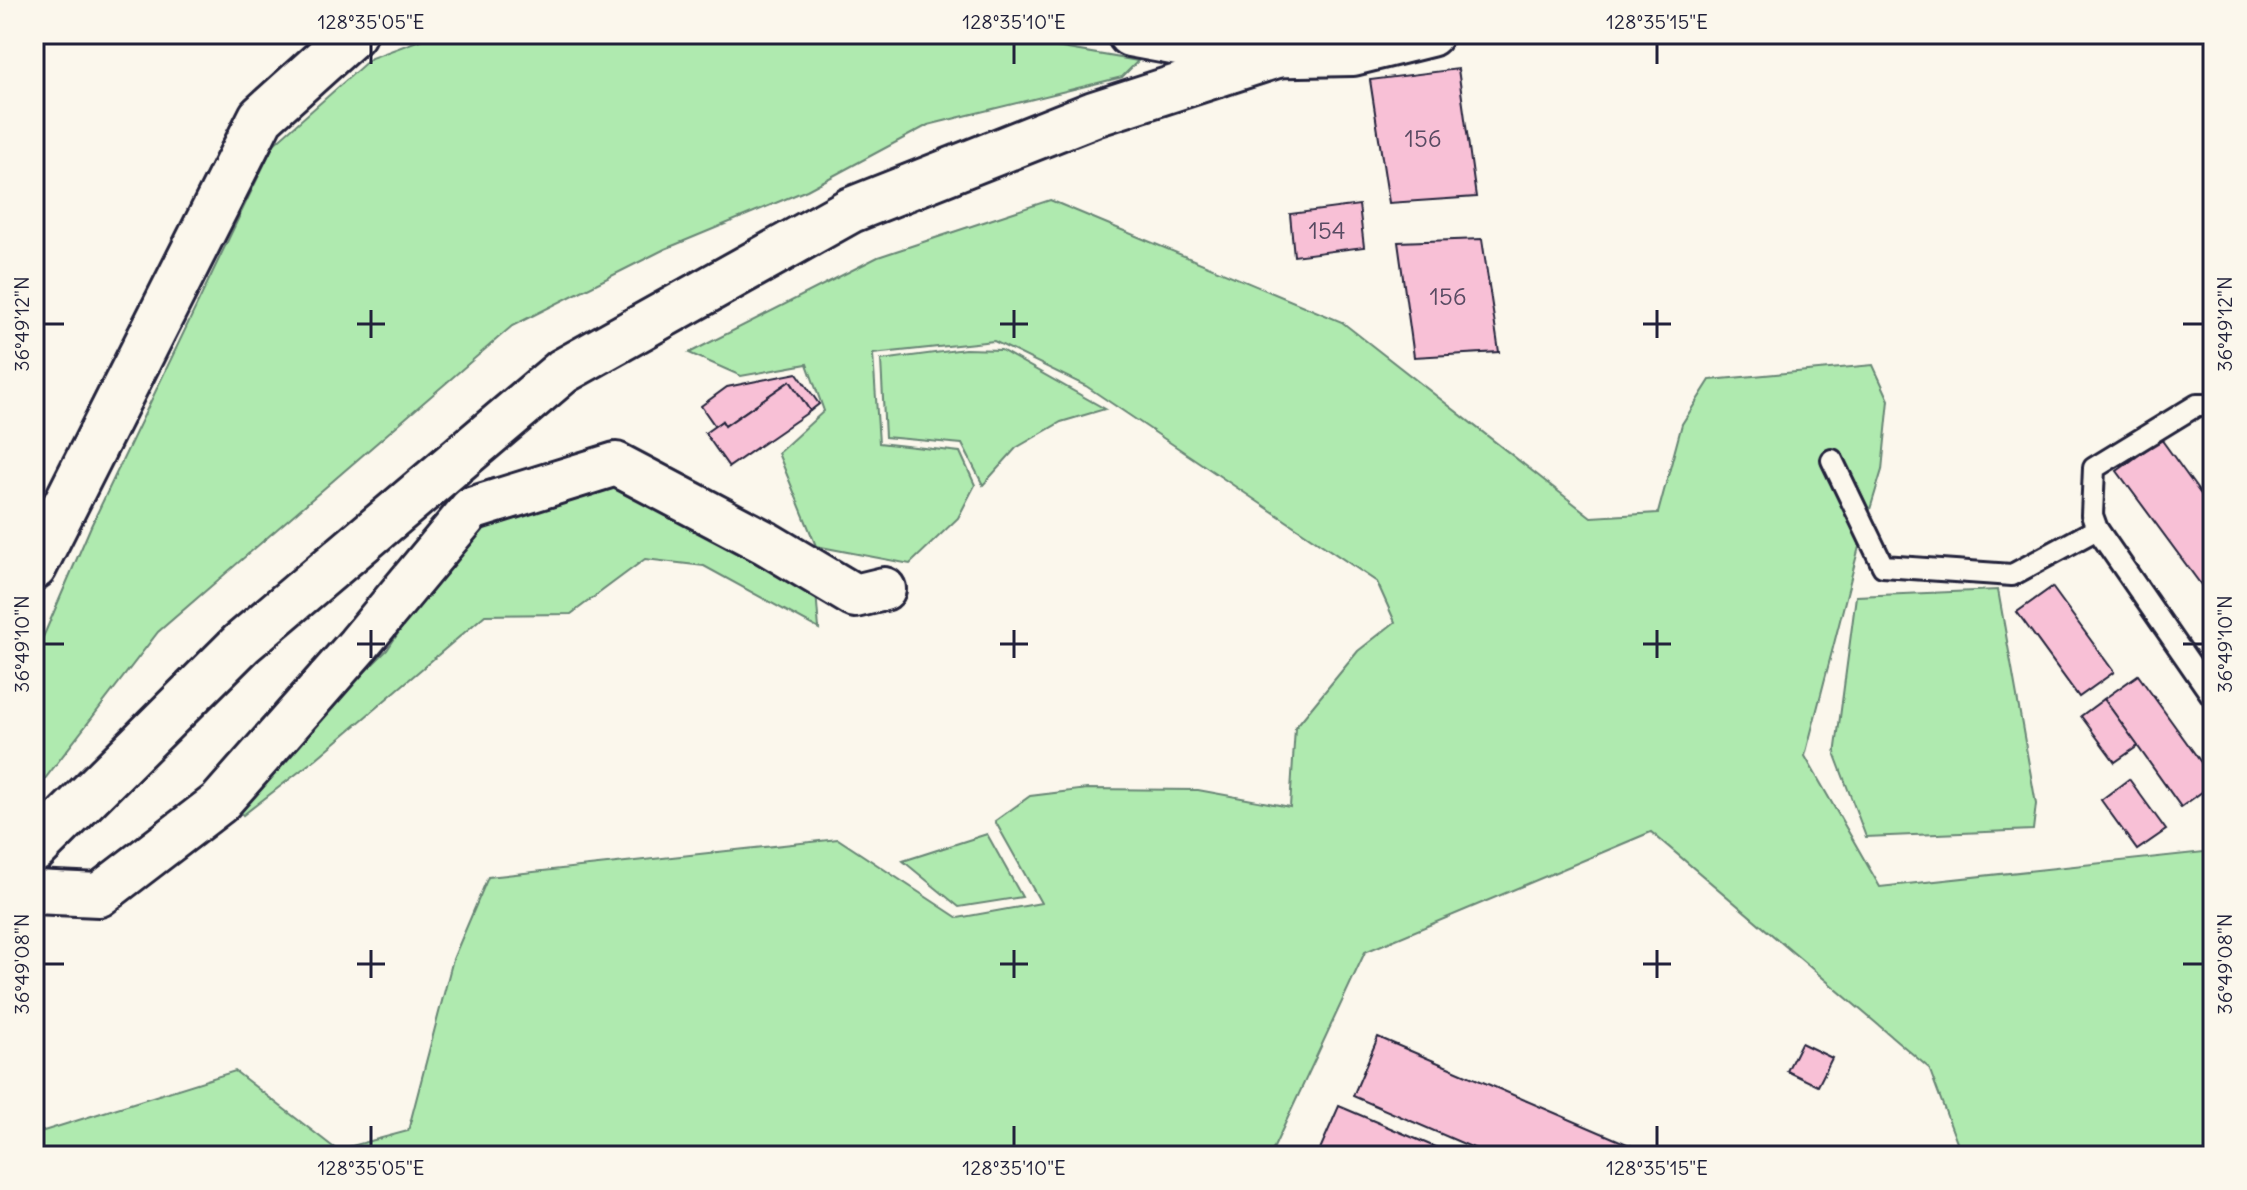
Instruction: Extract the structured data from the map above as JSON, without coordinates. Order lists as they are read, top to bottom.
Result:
{
  "house_numbers": ["156", "154", "156"],
  "coordinates": [
    "128°35'05\"E",
    "128°35'10\"E",
    "128°35'15\"E",
    "36°49'12\"N",
    "36°49'10\"N",
    "36°49'08\"N"
  ]
}
